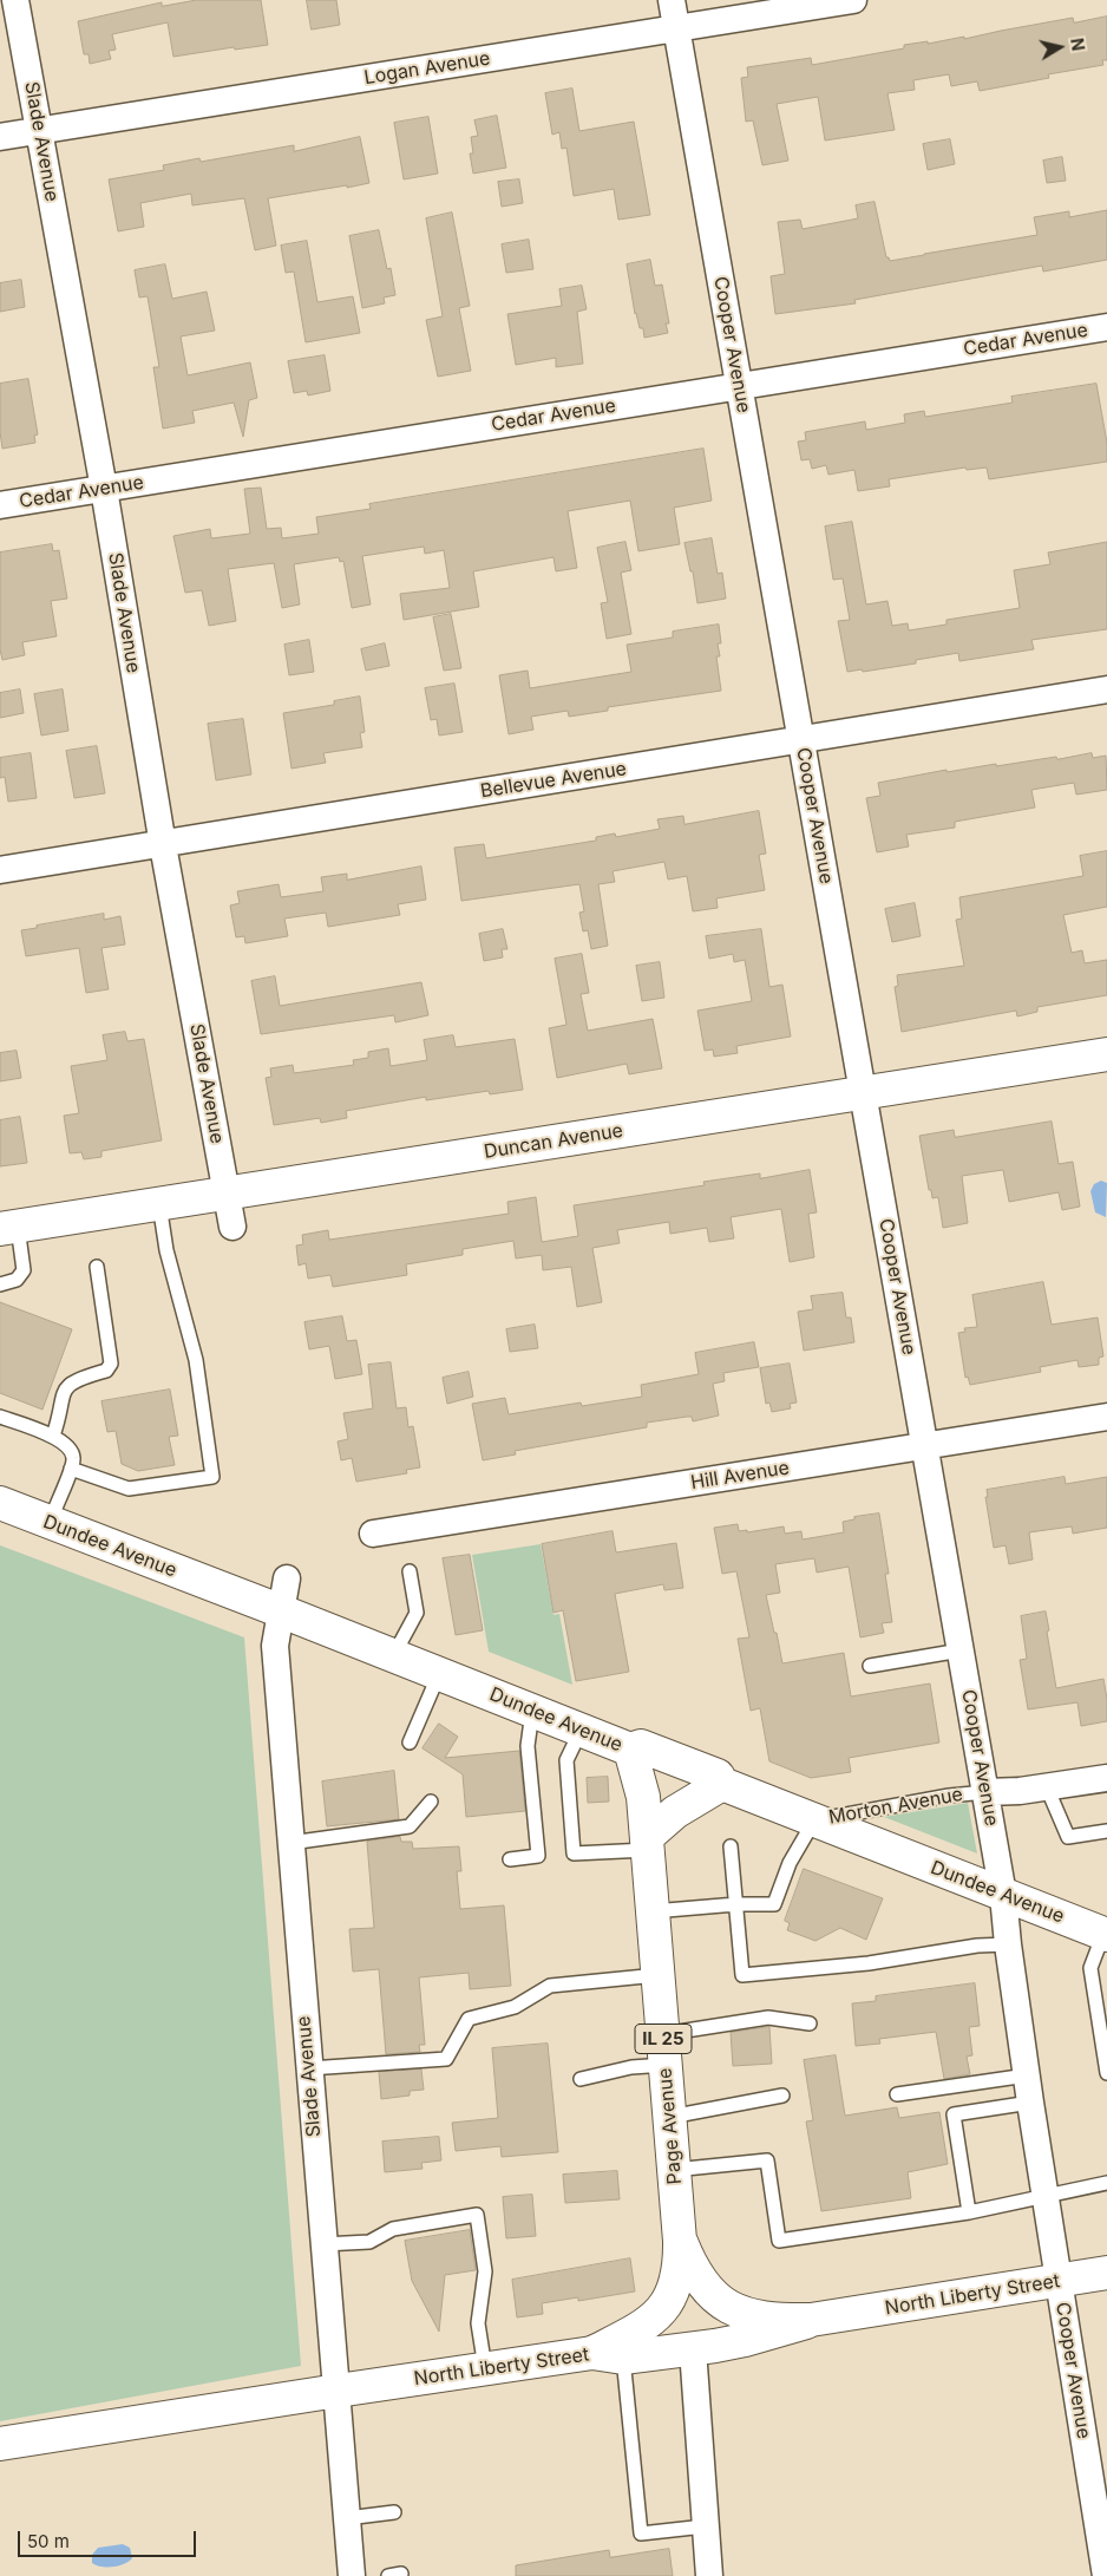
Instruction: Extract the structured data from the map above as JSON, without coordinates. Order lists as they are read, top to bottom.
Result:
{
  "streets": {
    "main road": [
      "Duncan Avenue",
      "Dundee Avenue",
      "IL 25",
      "Page Avenue",
      "North Liberty Street"
    ],
    "street": [
      "Logan Avenue",
      "Slade Avenue",
      "Cedar Avenue",
      "Cooper Avenue",
      "Bellevue Avenue",
      "Hill Avenue",
      "Morton Avenue"
    ]
  },
  "crossings": [
    ["Logan Avenue", "Slade Avenue"],
    ["Logan Avenue", "Cooper Avenue"],
    ["Slade Avenue", "Cedar Avenue"],
    ["Slade Avenue", "Bellevue Avenue"],
    ["Slade Avenue", "Duncan Avenue"],
    ["Slade Avenue", "Dundee Avenue"],
    ["Slade Avenue", "North Liberty Street"],
    ["Cedar Avenue", "Cooper Avenue"],
    ["Cooper Avenue", "Bellevue Avenue"],
    ["Cooper Avenue", "Duncan Avenue"],
    ["Cooper Avenue", "Hill Avenue"],
    ["Cooper Avenue", "Dundee Avenue"],
    ["Cooper Avenue", "Morton Avenue"],
    ["Cooper Avenue", "North Liberty Street"],
    ["Dundee Avenue", "Morton Avenue"],
    ["Dundee Avenue", "Page Avenue"]
  ],
  "scale_bar": "50 m",
  "north": "right"
}
